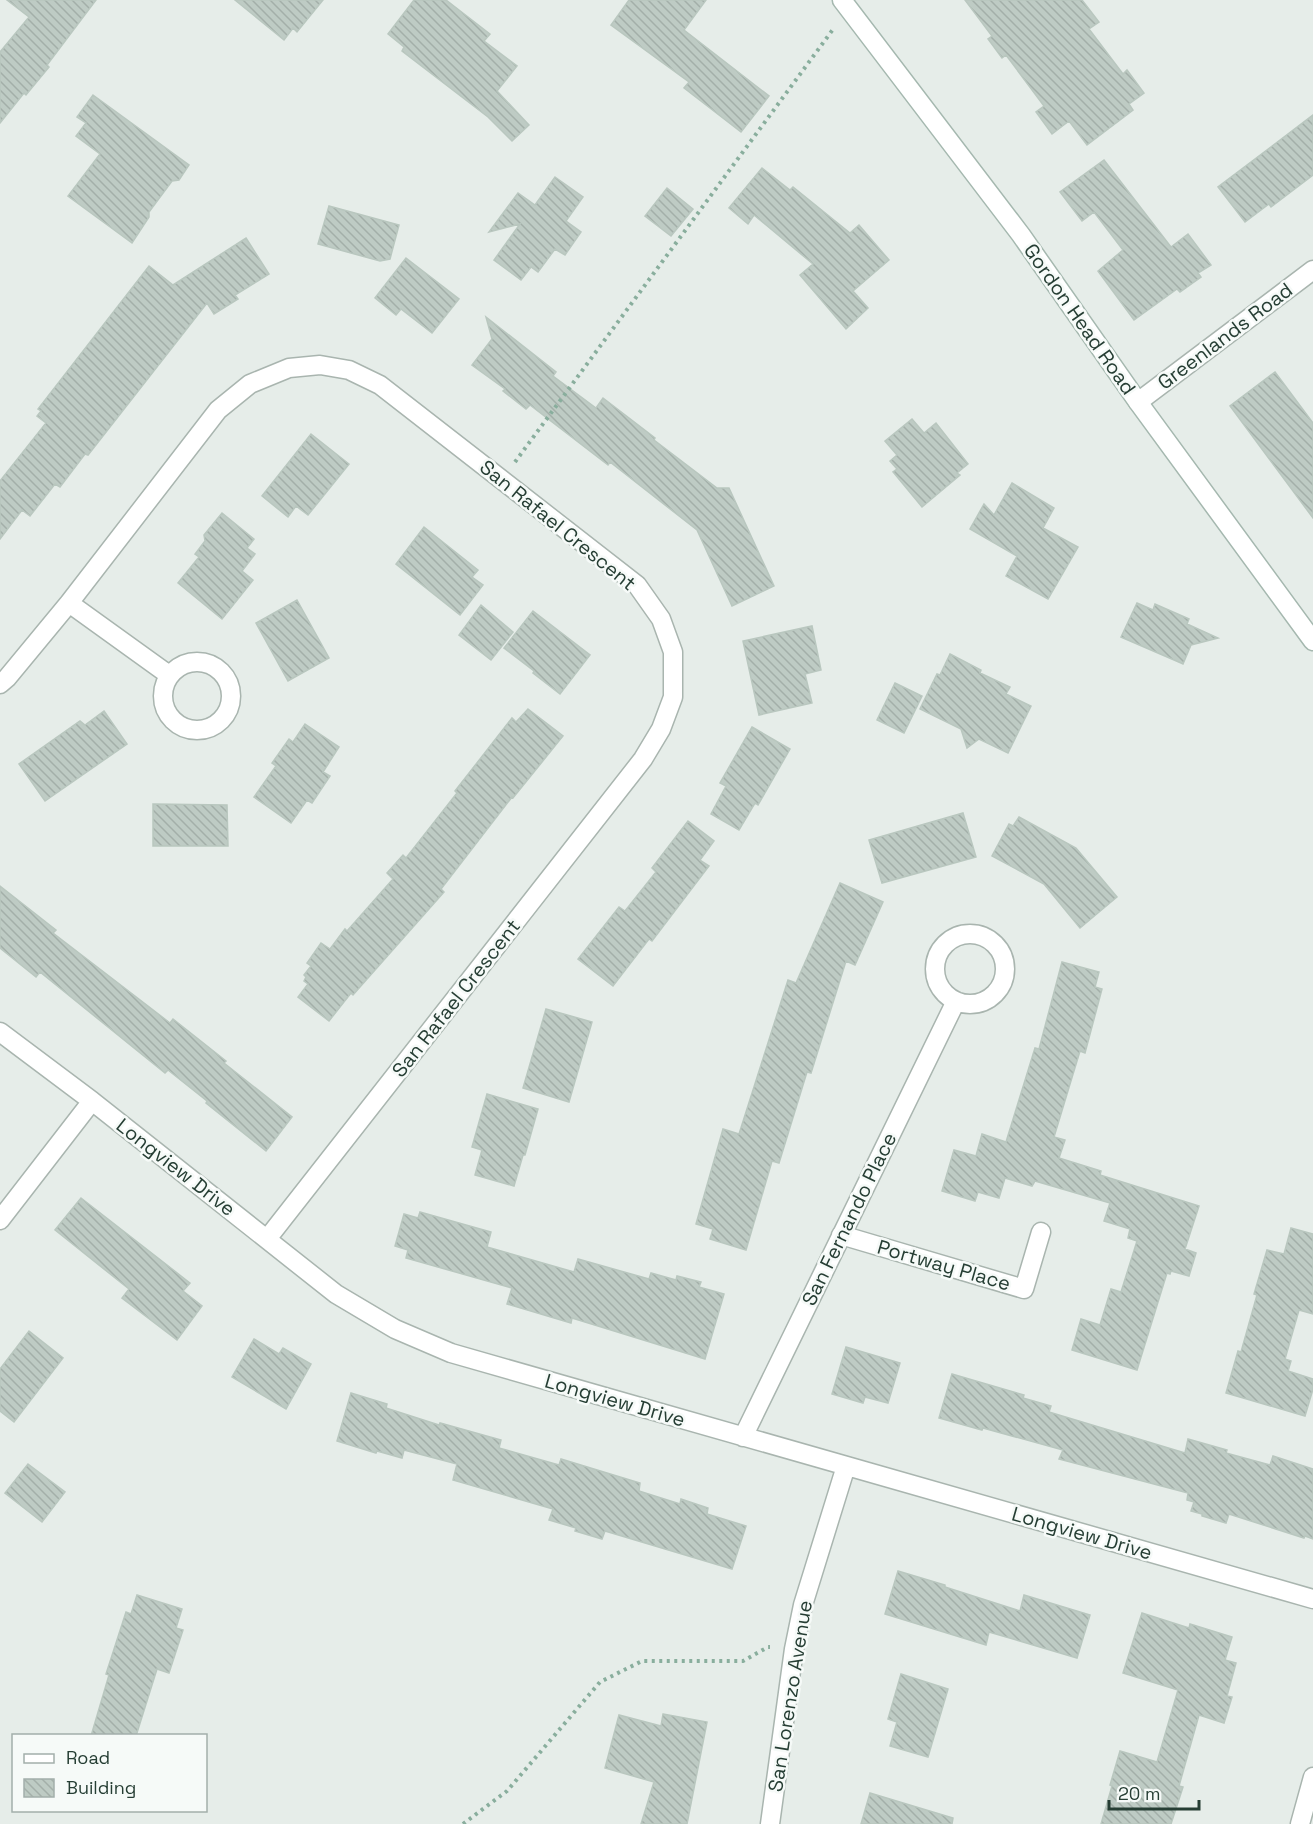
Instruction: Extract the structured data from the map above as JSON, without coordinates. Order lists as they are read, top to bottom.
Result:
{
  "streets": {
    "street": [
      "Gordon Head Road",
      "Greenlands Road",
      "San Rafael Crescent",
      "Longview Drive",
      "San Fernando Place",
      "Portway Place",
      "San Lorenzo Avenue"
    ]
  },
  "crossings": [
    ["Gordon Head Road", "Greenlands Road"],
    ["San Rafael Crescent", "Longview Drive"],
    ["Longview Drive", "San Fernando Place"],
    ["Longview Drive", "San Lorenzo Avenue"],
    ["San Fernando Place", "Portway Place"]
  ],
  "legend": ["Road", "Building"],
  "scale_bar": "20 m"
}
